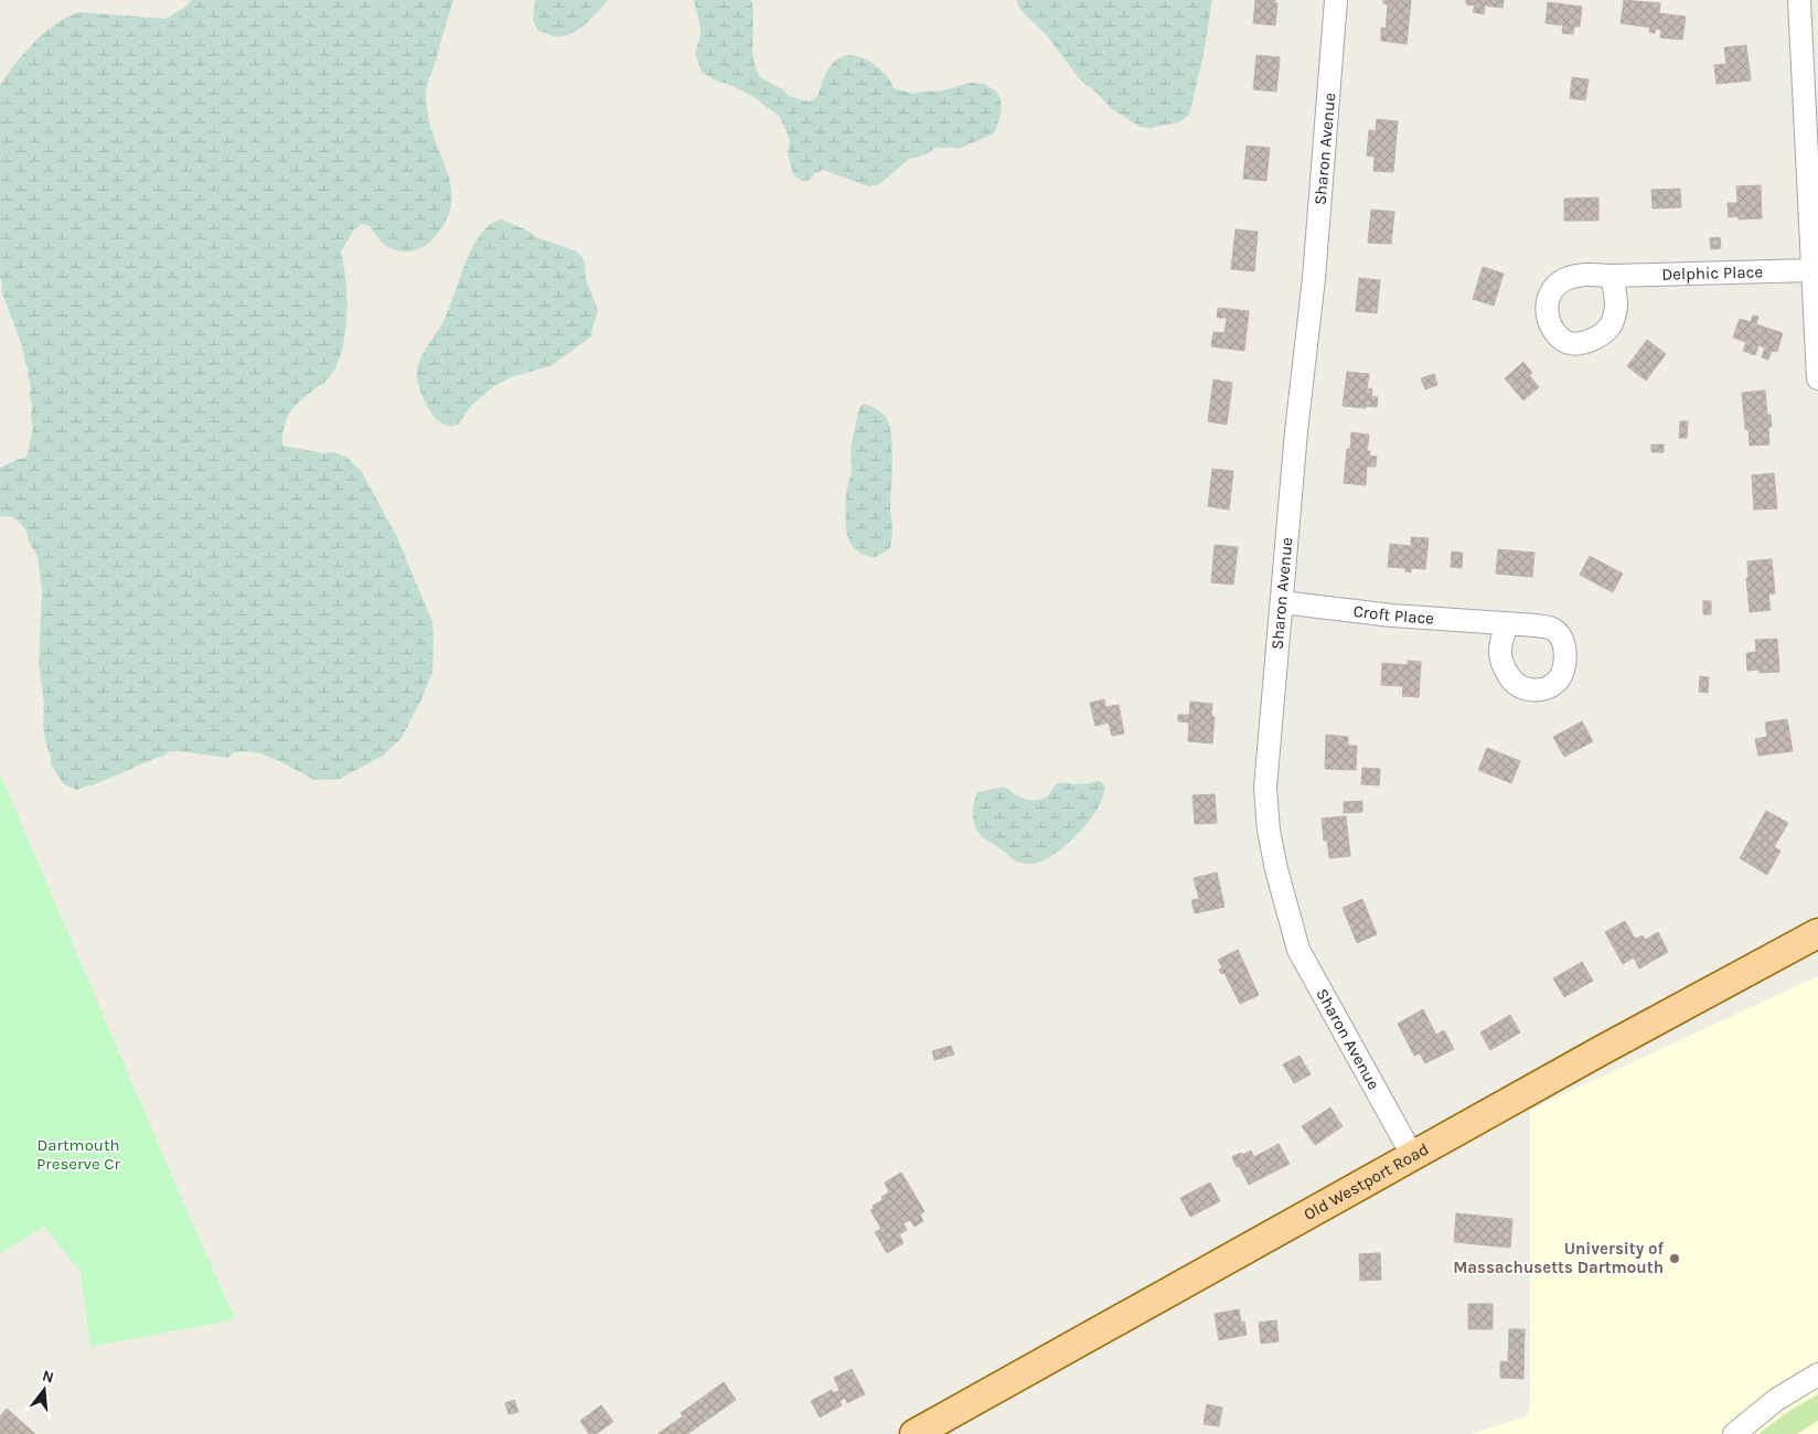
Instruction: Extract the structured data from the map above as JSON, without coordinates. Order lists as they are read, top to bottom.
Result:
{
  "streets": {
    "main road": ["Old Westport Road"],
    "street": ["Sharon Avenue", "Delphic Place", "Croft Place"]
  },
  "crossings": [
    ["Sharon Avenue", "Croft Place"],
    ["Sharon Avenue", "Old Westport Road"]
  ],
  "parks": ["Dartmouth Preserve Cr"],
  "places": ["University of Massachusetts Dartmouth"],
  "north": "top"
}
